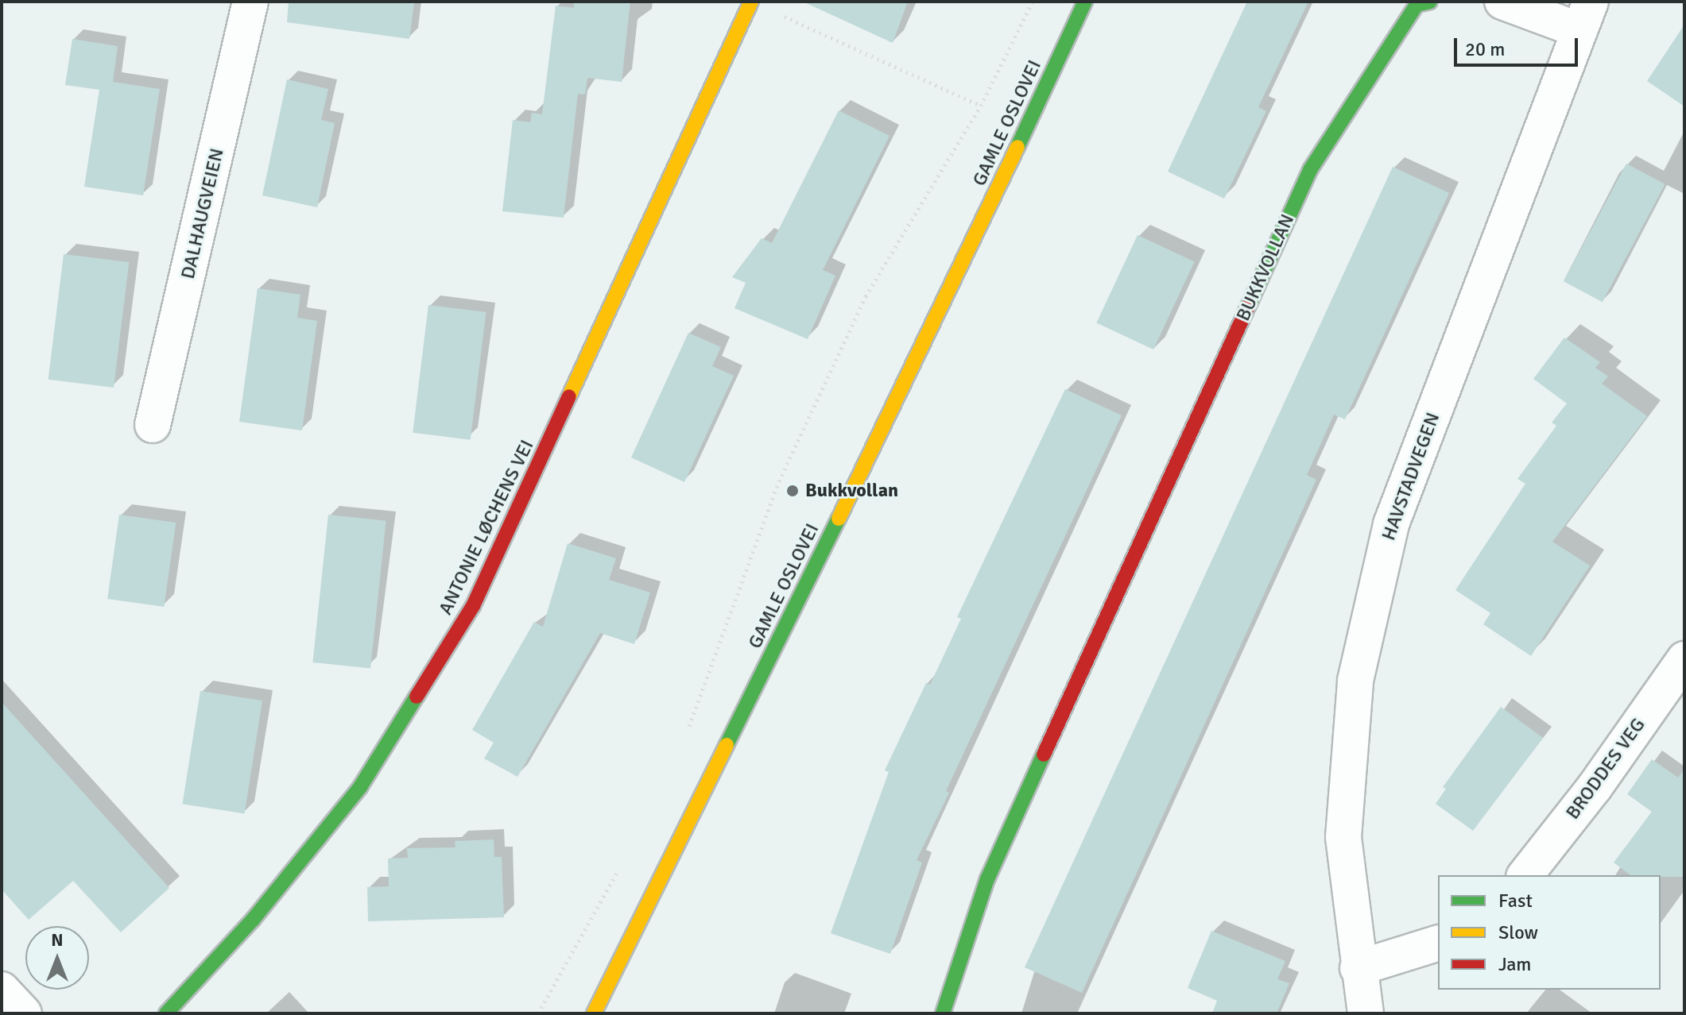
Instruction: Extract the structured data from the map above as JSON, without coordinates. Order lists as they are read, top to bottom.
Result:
{
  "streets": {
    "street": [
      "GAMLE OSLOVEI",
      "DALHAUGVEIEN",
      "BUKKVOLLAN",
      "HAVSTADVEGEN",
      "ANTONIE LØCHENS VEI",
      "BRODDES VEG"
    ]
  },
  "places": ["Bukkvollan"],
  "legend": ["Fast", "Slow", "Jam"],
  "scale_bar": "20 m",
  "north": "top"
}
